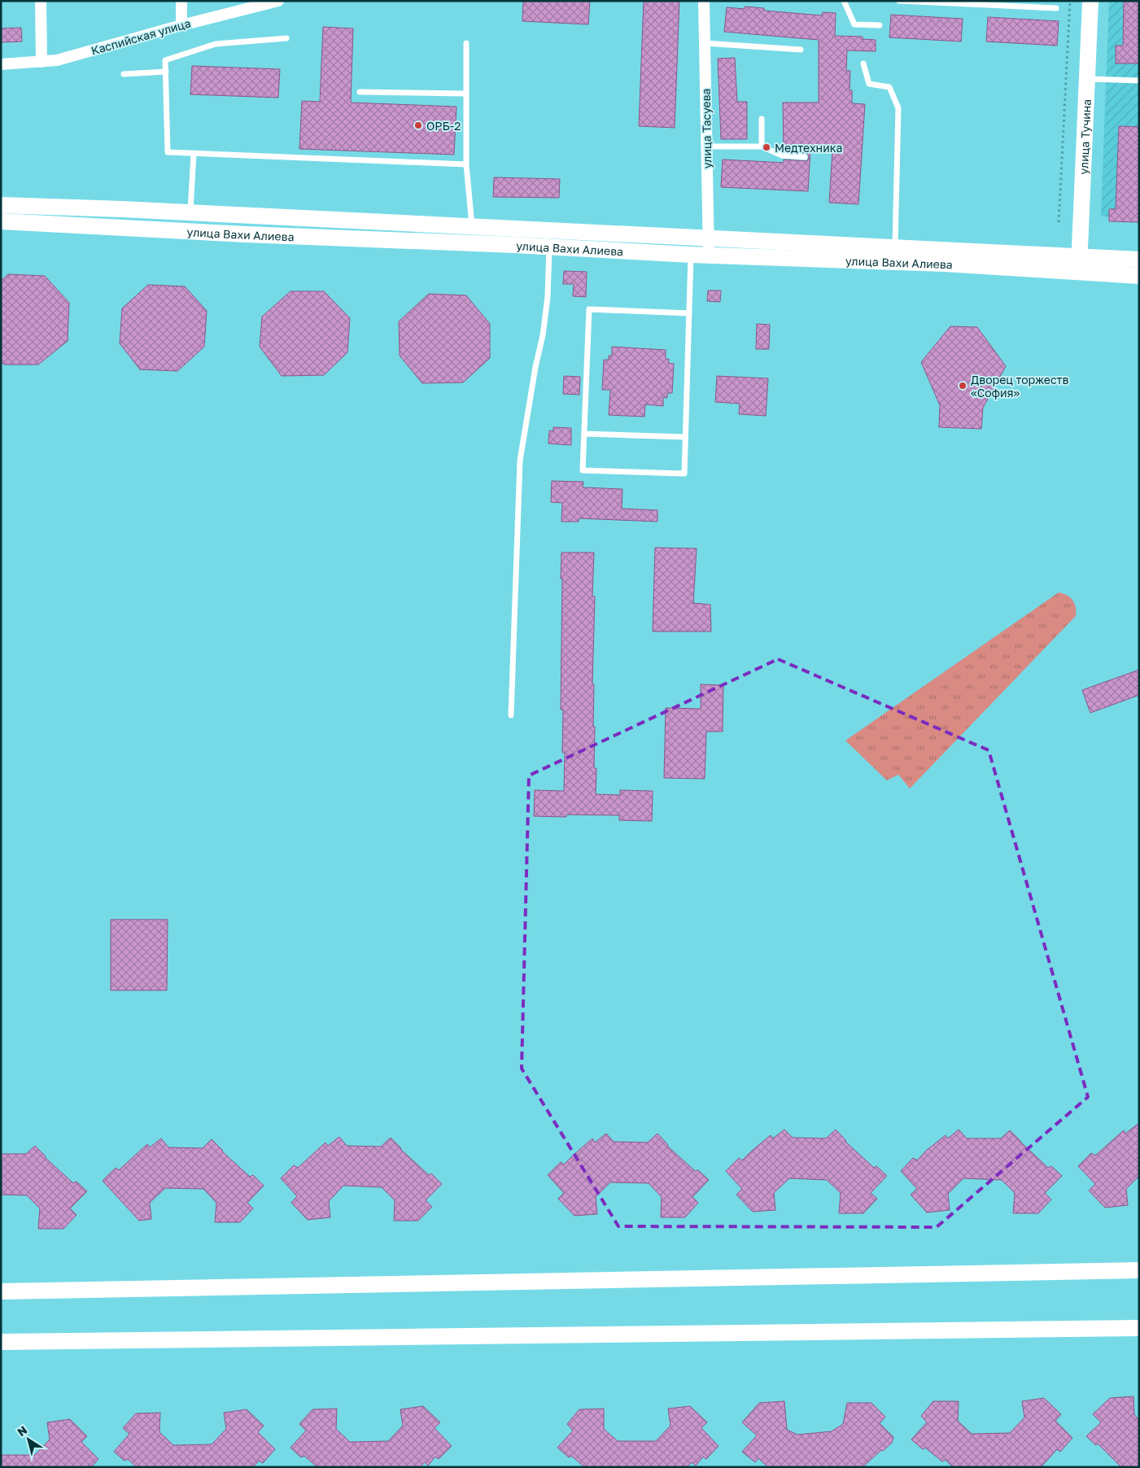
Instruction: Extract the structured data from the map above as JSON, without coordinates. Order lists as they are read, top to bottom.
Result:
{
  "streets": {
    "main road": ["улица Тучина", "улица Вахи Алиева"],
    "street": ["Каспийская улица", "улица Тасуева"]
  },
  "crossings": [
    ["улица Тасуева", "улица Вахи Алиева"],
    ["улица Тучина", "улица Вахи Алиева"]
  ],
  "places": ["ОРБ-2", "Медтехника", "Дворец торжеств «София»"],
  "north": "top left"
}
